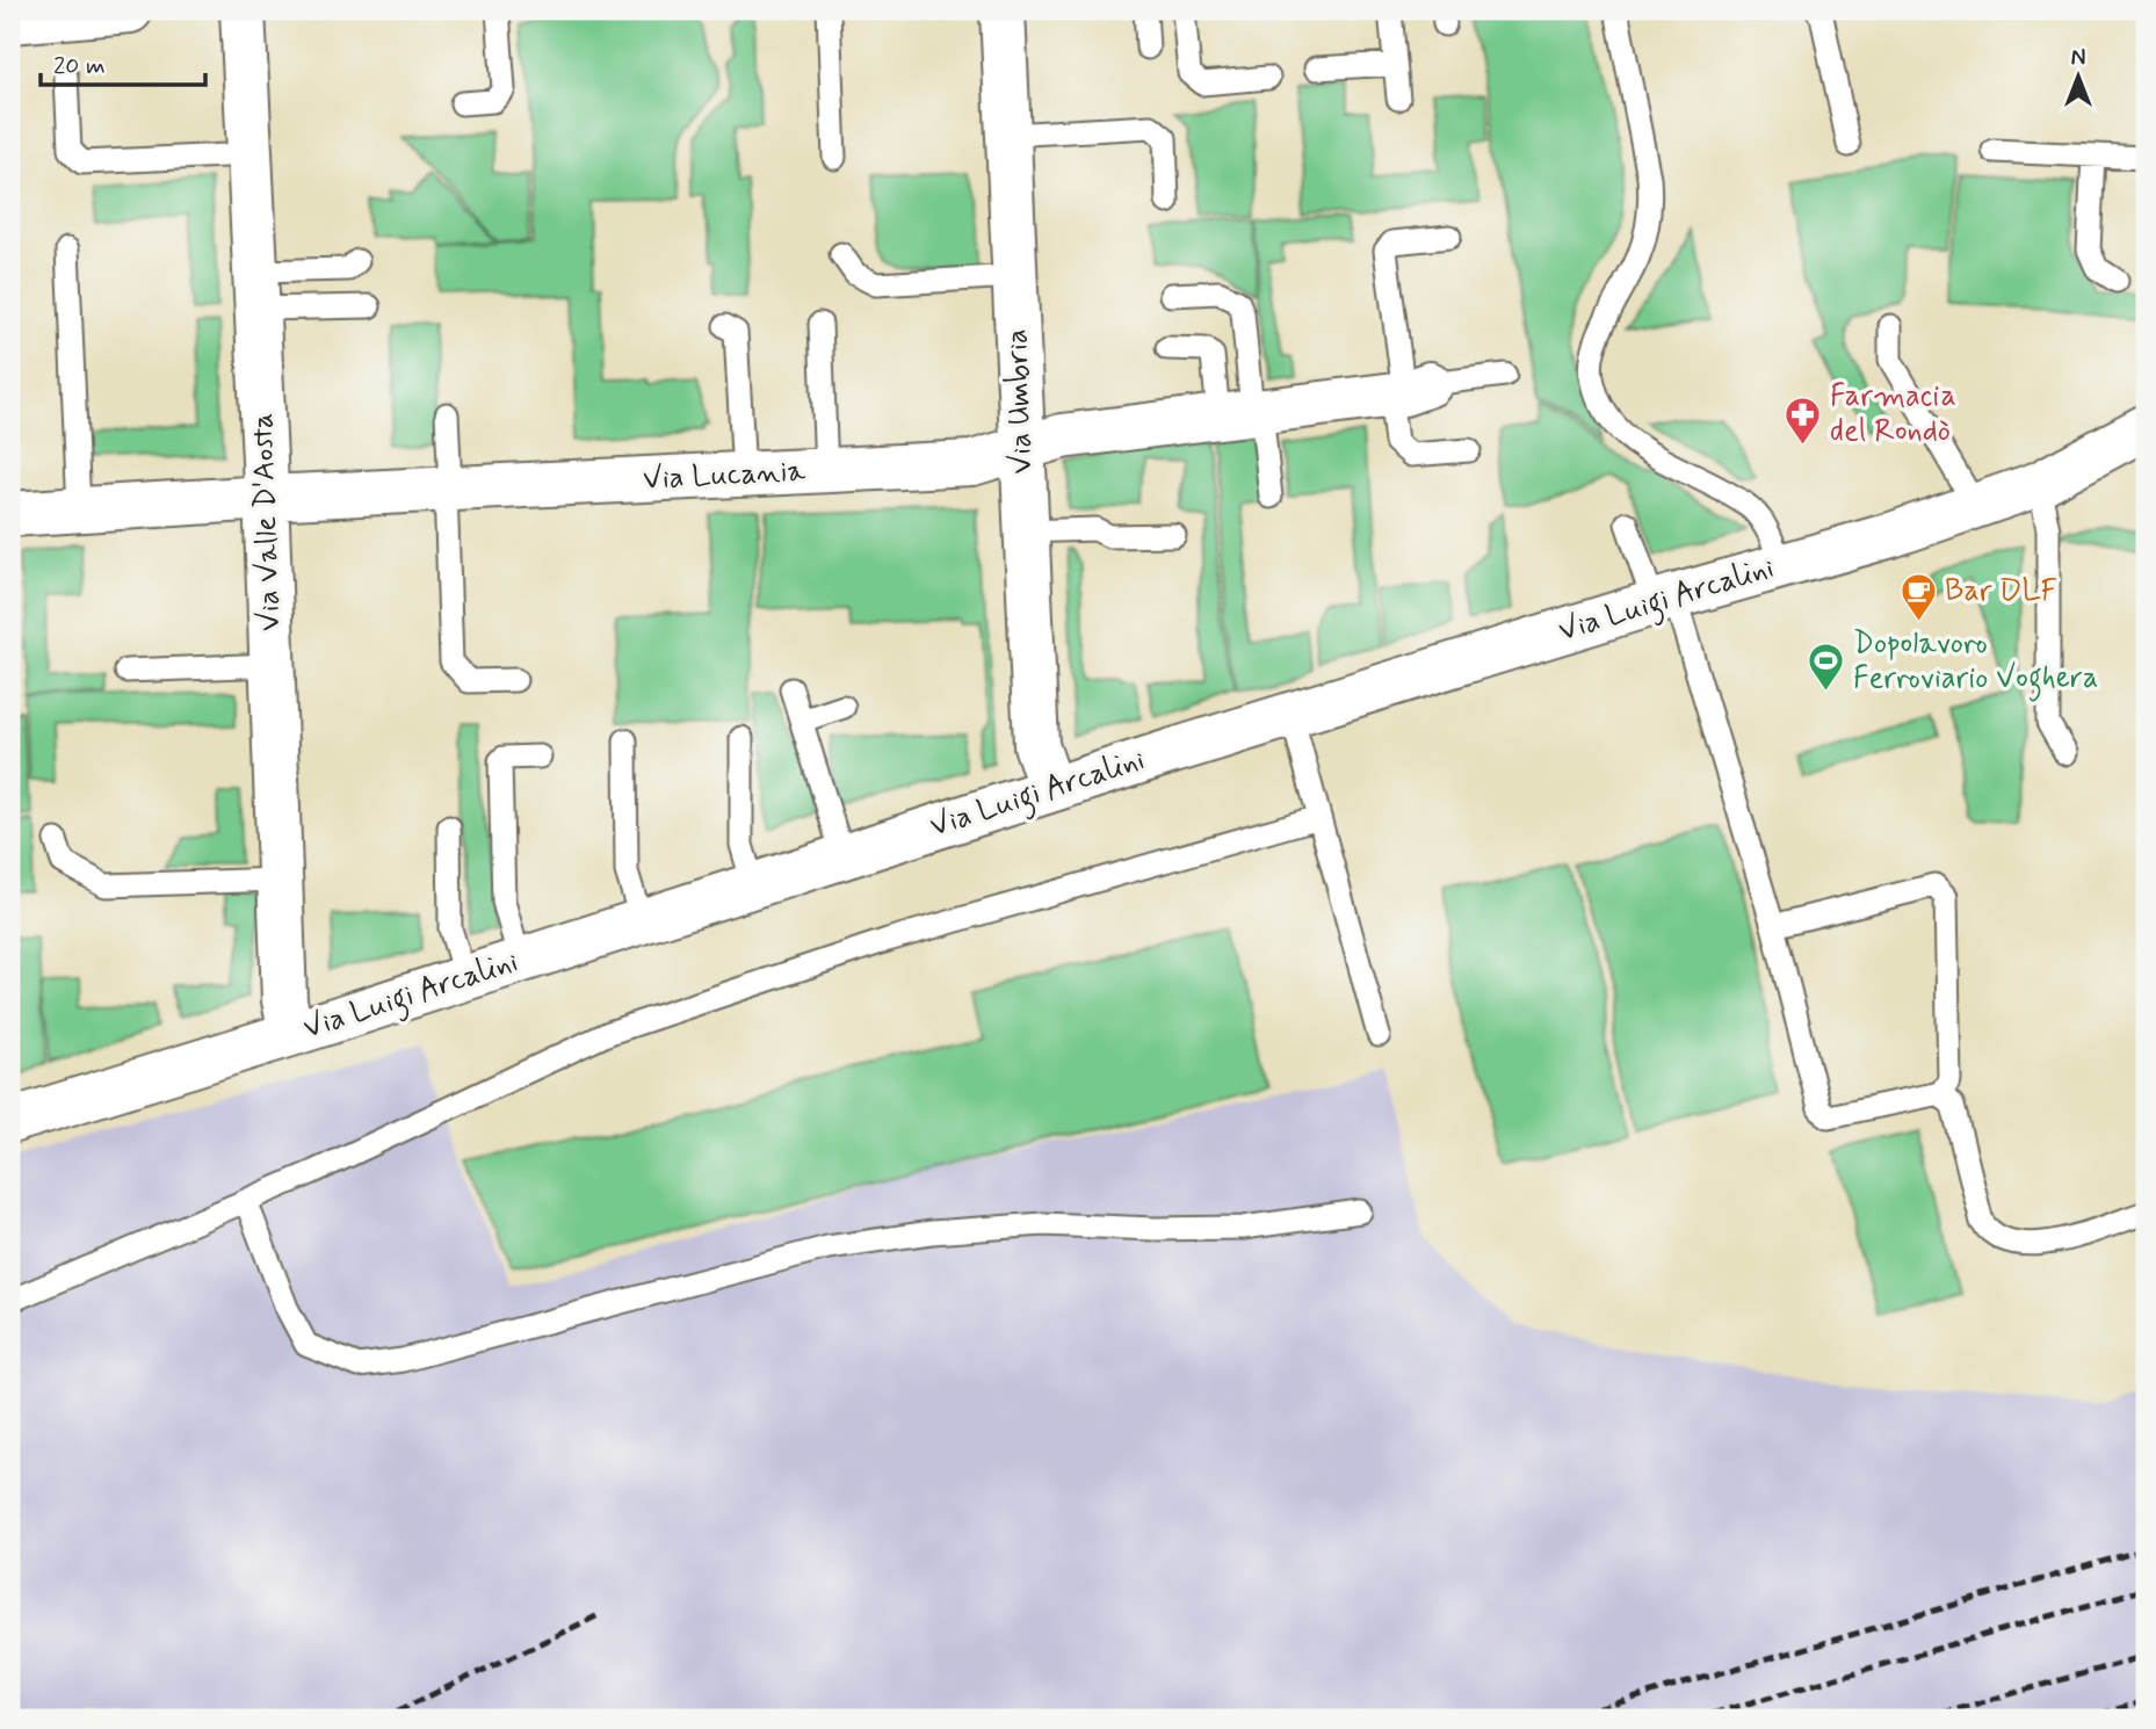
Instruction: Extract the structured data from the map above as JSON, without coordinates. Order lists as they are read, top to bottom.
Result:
{
  "streets": {
    "street": [
      "Via Umbria",
      "Via Lucania",
      "Via Valle D'Aosta",
      "Via Luigi Arcalini"
    ]
  },
  "crossings": [
    ["Via Umbria", "Via Lucania"],
    ["Via Umbria", "Via Luigi Arcalini"],
    ["Via Lucania", "Via Valle D'Aosta"],
    ["Via Valle D'Aosta", "Via Luigi Arcalini"]
  ],
  "places": {
    "pharmacy": ["Farmacia del Rondò"],
    "cafe": ["Bar DLF"],
    "sports": ["Dopolavoro Ferroviario Voghera"]
  },
  "scale_bar": "20 m",
  "north": "top"
}
